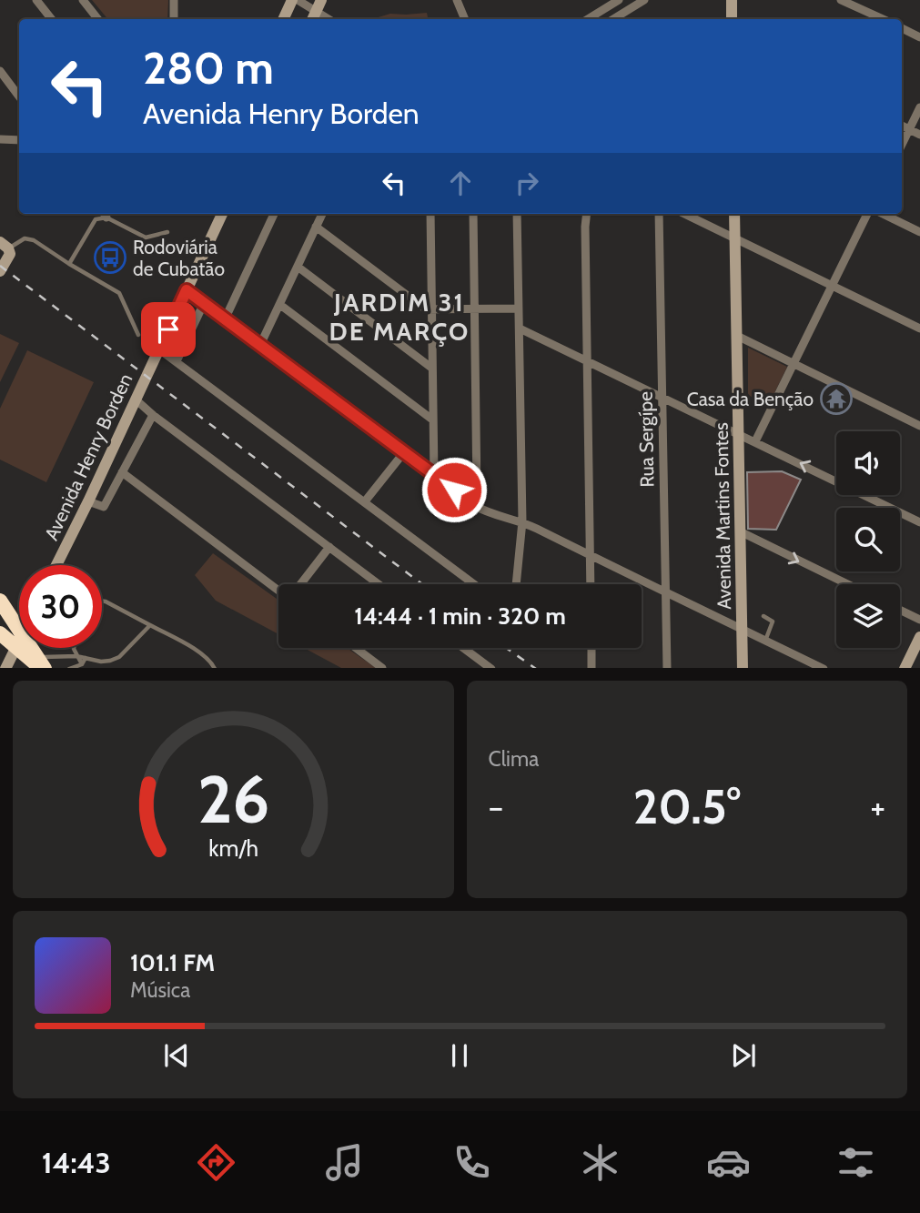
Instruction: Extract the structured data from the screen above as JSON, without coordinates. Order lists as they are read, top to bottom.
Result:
{
  "streets": {
    "street": ["Rua Sergípe", "Avenida Henry Borden", "Avenida Martins Fontes"]
  },
  "districts": ["JARDIM 31 DE MARÇO"],
  "places": {
    "bus stop": ["Rodoviária de Cubatão"],
    "temple": ["Casa da Benção"]
  },
  "page": {
    "turn": ["280 m", "Avenida Henry Borden"],
    "limit": "30",
    "trip": "14:44 · 1 min · 320 m",
    "tile": "Clima",
    "heat": ["−", "20.5°", "+"],
    "song": ["101.1 FM", "Música"],
    "tabs": "14:43",
    "gauge": ["26", "km/h"]
  }
}
